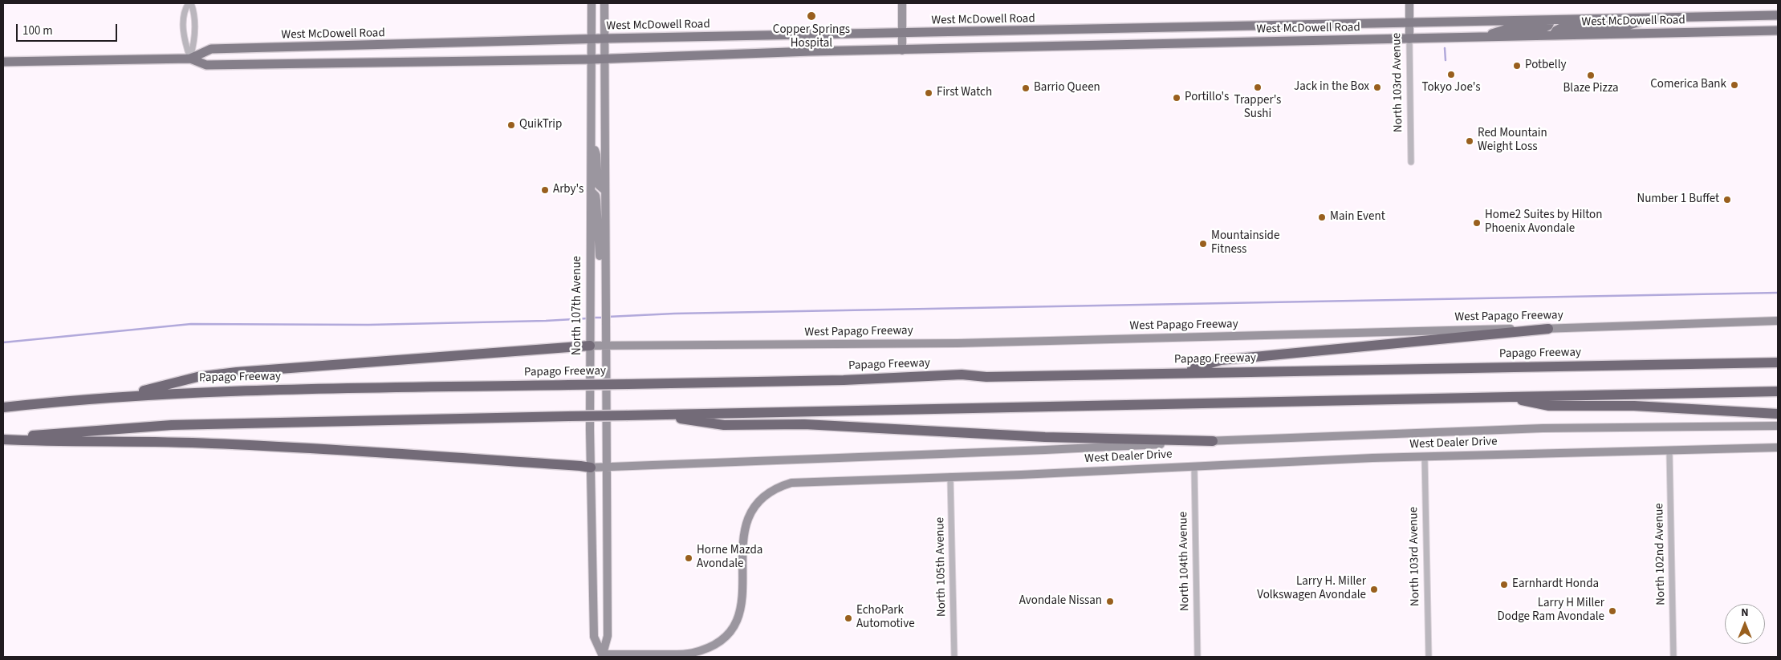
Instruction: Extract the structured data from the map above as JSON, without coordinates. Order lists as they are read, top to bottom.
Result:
{
  "streets": {
    "highway": ["Papago Freeway"],
    "main road": [
      "West McDowell Road",
      "North 103rd Avenue",
      "North 107th Avenue",
      "West Papago Freeway",
      "West Dealer Drive"
    ],
    "street": ["North 102nd Avenue", "North 104th Avenue", "North 105th Avenue"]
  },
  "crossings": [
    ["West McDowell Road", "North 103rd Avenue"],
    ["West McDowell Road", "North 107th Avenue"],
    ["North 103rd Avenue", "West Dealer Drive"],
    ["North 107th Avenue", "West Papago Freeway"],
    ["North 107th Avenue", "West Dealer Drive"],
    ["West Dealer Drive", "North 102nd Avenue"],
    ["West Dealer Drive", "North 104th Avenue"],
    ["West Dealer Drive", "North 105th Avenue"]
  ],
  "places": [
    "Copper Springs Hospital",
    "Potbelly",
    "Tokyo Joe's",
    "Blaze Pizza",
    "Comerica Bank",
    "Trapper's Sushi",
    "Jack in the Box",
    "Barrio Queen",
    "First Watch",
    "Portillo's",
    "QuikTrip",
    "Red Mountain Weight Loss",
    "Arby's",
    "Number 1 Buffet",
    "Main Event",
    "Home2 Suites by Hilton Phoenix Avondale",
    "Mountainside Fitness",
    "Horne Mazda Avondale",
    "Earnhardt Honda",
    "Larry H. Miller Volkswagen Avondale",
    "Avondale Nissan",
    "Larry H Miller Dodge Ram Avondale",
    "EchoPark Automotive"
  ],
  "scale_bar": "100 m",
  "north": "top"
}
